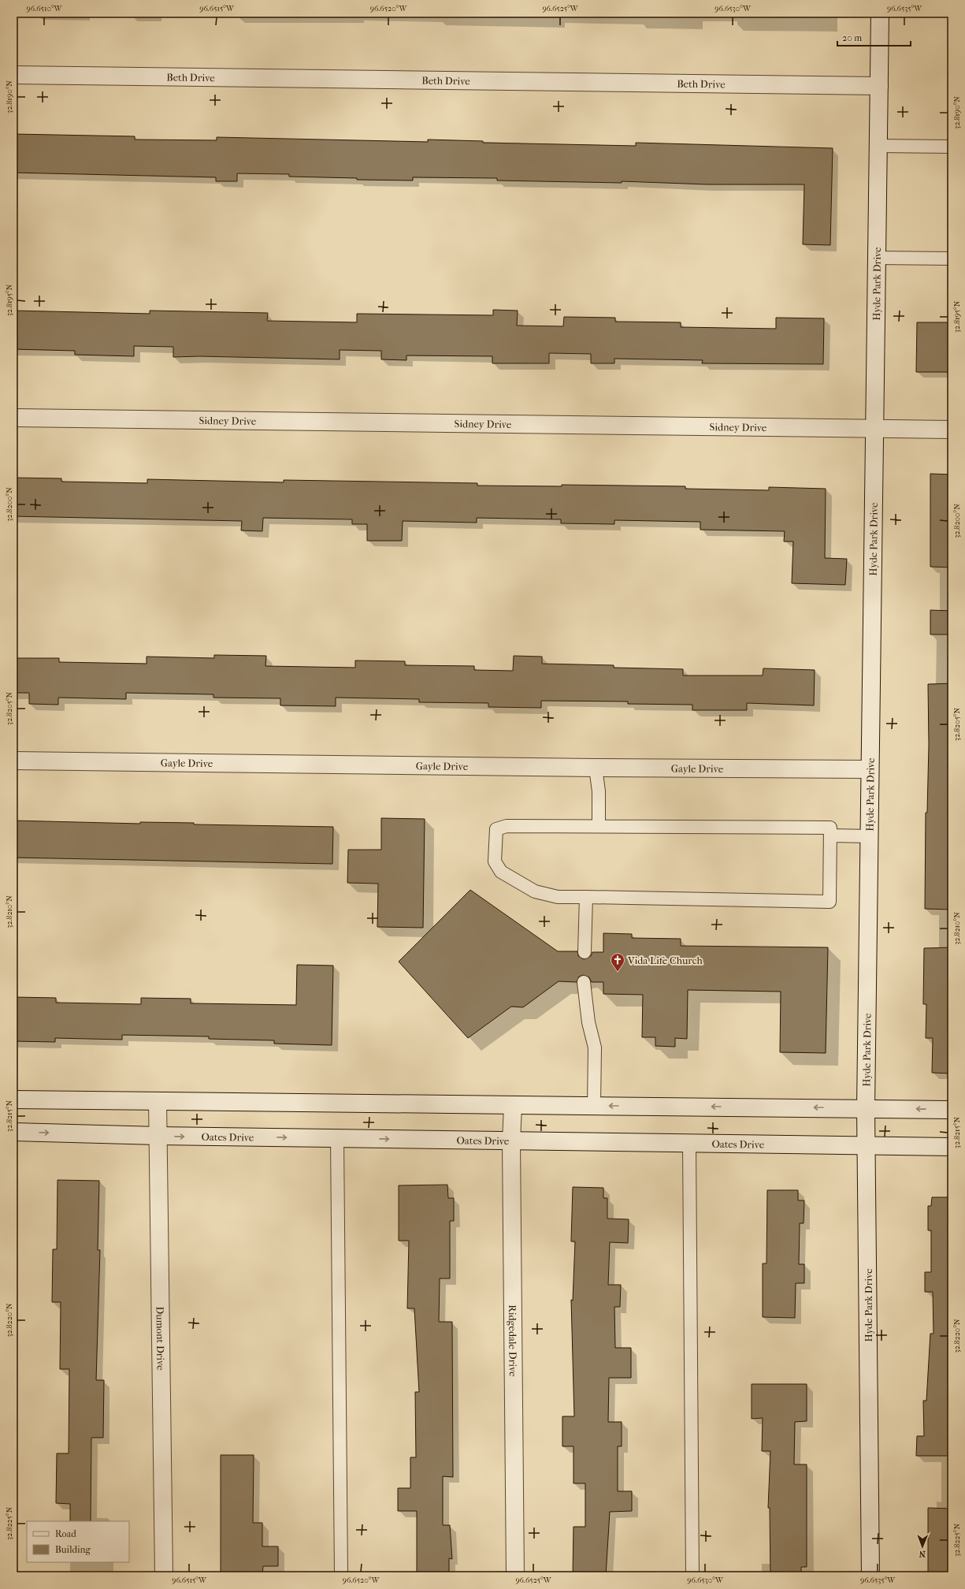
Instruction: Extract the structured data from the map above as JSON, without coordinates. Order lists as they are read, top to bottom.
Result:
{
  "streets": {
    "street": [
      "Beth Drive",
      "Hyde Park Drive",
      "Sidney Drive",
      "Gayle Drive",
      "Oates Drive",
      "Dumont Drive",
      "Ridgedale Drive"
    ]
  },
  "crossings": [
    ["Beth Drive", "Hyde Park Drive"],
    ["Hyde Park Drive", "Sidney Drive"],
    ["Hyde Park Drive", "Gayle Drive"],
    ["Hyde Park Drive", "Oates Drive"],
    ["Oates Drive", "Dumont Drive"],
    ["Oates Drive", "Ridgedale Drive"]
  ],
  "places": {
    "church": ["Vida Life Church"]
  },
  "legend": ["Road", "Building"],
  "scale_bar": "20 m",
  "north": "bottom",
  "coordinates": [
    "96.6510°W",
    "96.6515°W",
    "96.6520°W",
    "96.6525°W",
    "96.6530°W",
    "96.6535°W",
    "32.8190°N",
    "32.8195°N",
    "32.8200°N",
    "32.8205°N",
    "32.8210°N",
    "32.8215°N",
    "32.8220°N",
    "32.8225°N"
  ]
}
